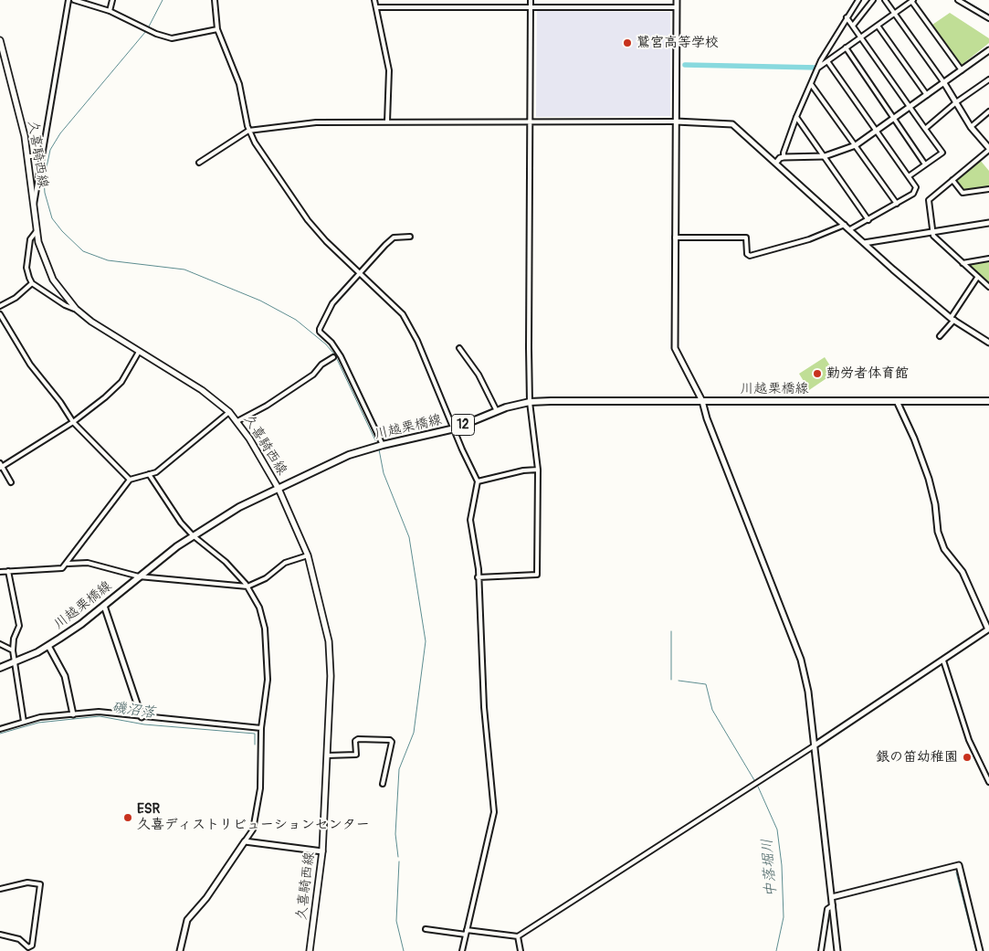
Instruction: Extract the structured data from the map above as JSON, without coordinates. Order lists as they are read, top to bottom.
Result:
{
  "streets": {
    "main road": ["久喜騎西線", "川越栗橋線", "12"]
  },
  "crossings": [
    ["久喜騎西線", "川越栗橋線"]
  ],
  "water": ["磯沼落", "中落堀川"],
  "places": [
    "鷲宮高等学校",
    "勤労者体育館",
    "銀の笛幼稚園",
    "ESR 久喜ディストリビューションセンター"
  ]
}
